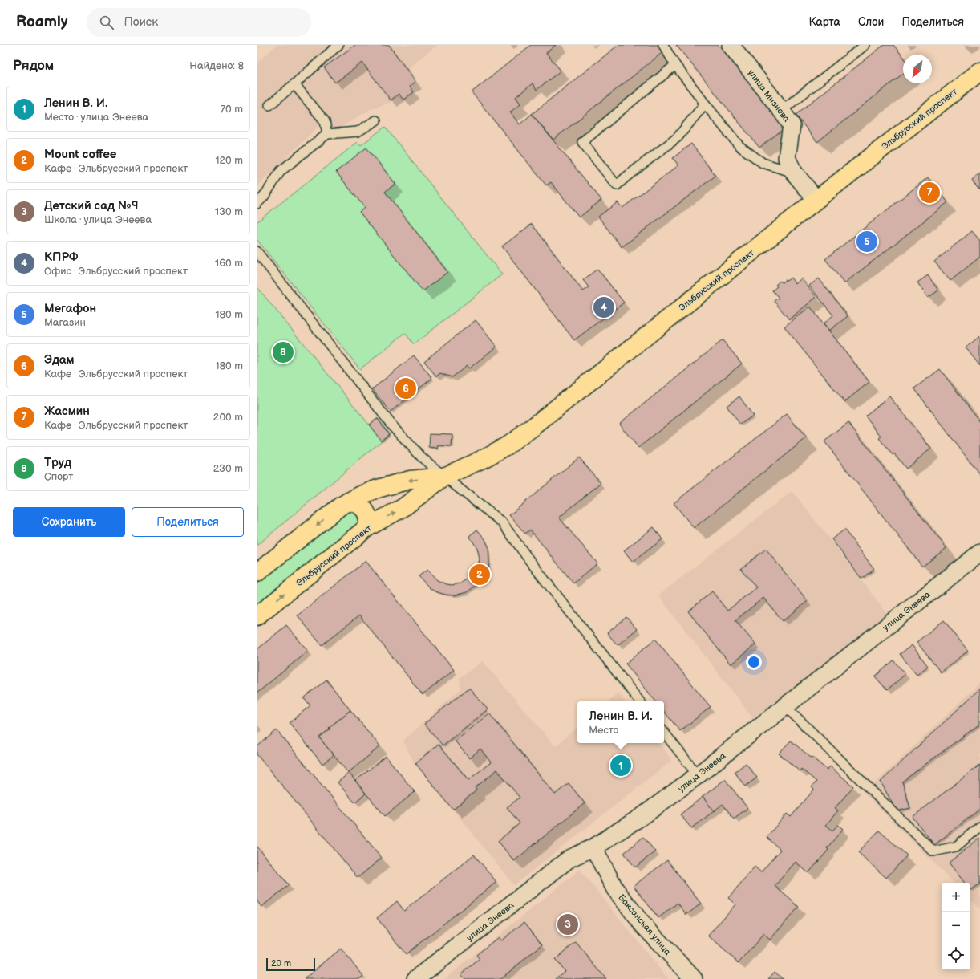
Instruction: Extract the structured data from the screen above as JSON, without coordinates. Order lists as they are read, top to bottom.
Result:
{
  "streets": {
    "main road": ["Эльбрусский проспект"],
    "street": ["улица Мизиева", "улица Энеева", "Баксанская улица"]
  },
  "crossings": [
    ["улица Мизиева", "Эльбрусский проспект"],
    ["улица Энеева", "Баксанская улица"]
  ],
  "scale_bar": "20 m",
  "north": "bottom left",
  "page": {
    "header": "Roamly",
    "search": "Поиск",
    "nav": ["Карта", "Слои", "Поделиться"],
    "heading": ["Рядом", "Найдено: 8"],
    "list": [
      {
        "mark": "1",
        "name": "Ленин В. И.",
        "note": "Место · улица Энеева",
        "value": "70 m"
      },
      {
        "mark": "2",
        "name": "Mount coffee",
        "note": "Кафе · Эльбрусский проспект",
        "value": "120 m"
      },
      {
        "mark": "3",
        "name": "Детский сад №9",
        "note": "Школа · улица Энеева",
        "value": "130 m"
      },
      {
        "mark": "4",
        "name": "КПРФ",
        "note": "Офис · Эльбрусский проспект",
        "value": "160 m"
      },
      {
        "mark": "5",
        "name": "Мегафон",
        "note": "Магазин",
        "value": "180 m"
      },
      {
        "mark": "6",
        "name": "Эдам",
        "note": "Кафе · Эльбрусский проспект",
        "value": "180 m"
      },
      {
        "mark": "7",
        "name": "Жасмин",
        "note": "Кафе · Эльбрусский проспект",
        "value": "200 m"
      },
      {
        "mark": "8",
        "name": "Труд",
        "note": "Спорт",
        "value": "230 m"
      }
    ],
    "pins": [
      "7",
      "5",
      "4",
      "8",
      "6",
      "2",
      "1",
      "3"
    ],
    "buttons": ["Сохранить", "Поделиться"],
    "popup": ["Ленин В. И.", "Место"],
    "map_buttons": ["+", "−"],
    "scale": "20 m"
  }
}
